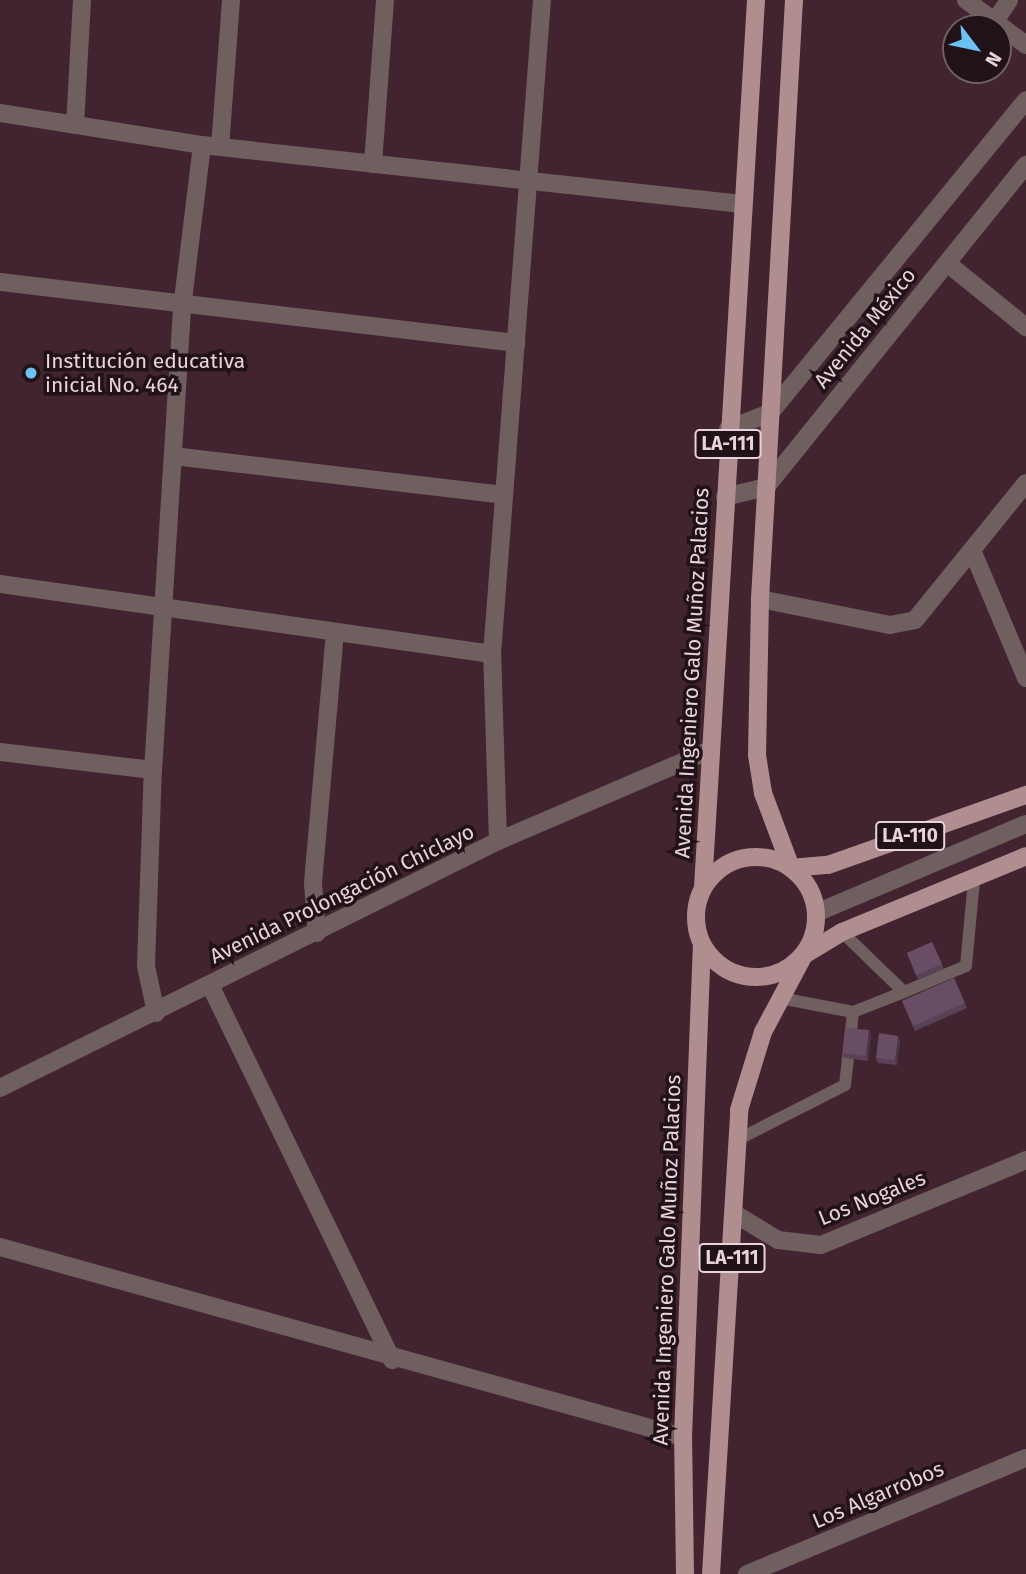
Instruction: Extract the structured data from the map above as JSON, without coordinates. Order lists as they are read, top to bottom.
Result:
{
  "streets": {
    "main road": ["LA-111", "Avenida Ingeniero Galo Muñoz Palacios", "LA-110"],
    "street": [
      "Avenida México",
      "Avenida Prolongación Chiclayo",
      "Los Nogales",
      "Los Algarrobos"
    ]
  },
  "crossings": [
    ["Avenida México", "LA-111"],
    ["Avenida México", "Avenida Ingeniero Galo Muñoz Palacios"],
    ["LA-111", "Avenida Ingeniero Galo Muñoz Palacios"],
    ["LA-111", "LA-110"],
    ["LA-111", "Los Nogales"],
    ["Avenida Ingeniero Galo Muñoz Palacios", "LA-110"],
    ["Avenida Ingeniero Galo Muñoz Palacios", "Avenida Prolongación Chiclayo"]
  ],
  "places": ["Institución educativa inicial No. 464"],
  "north": "bottom right"
}
